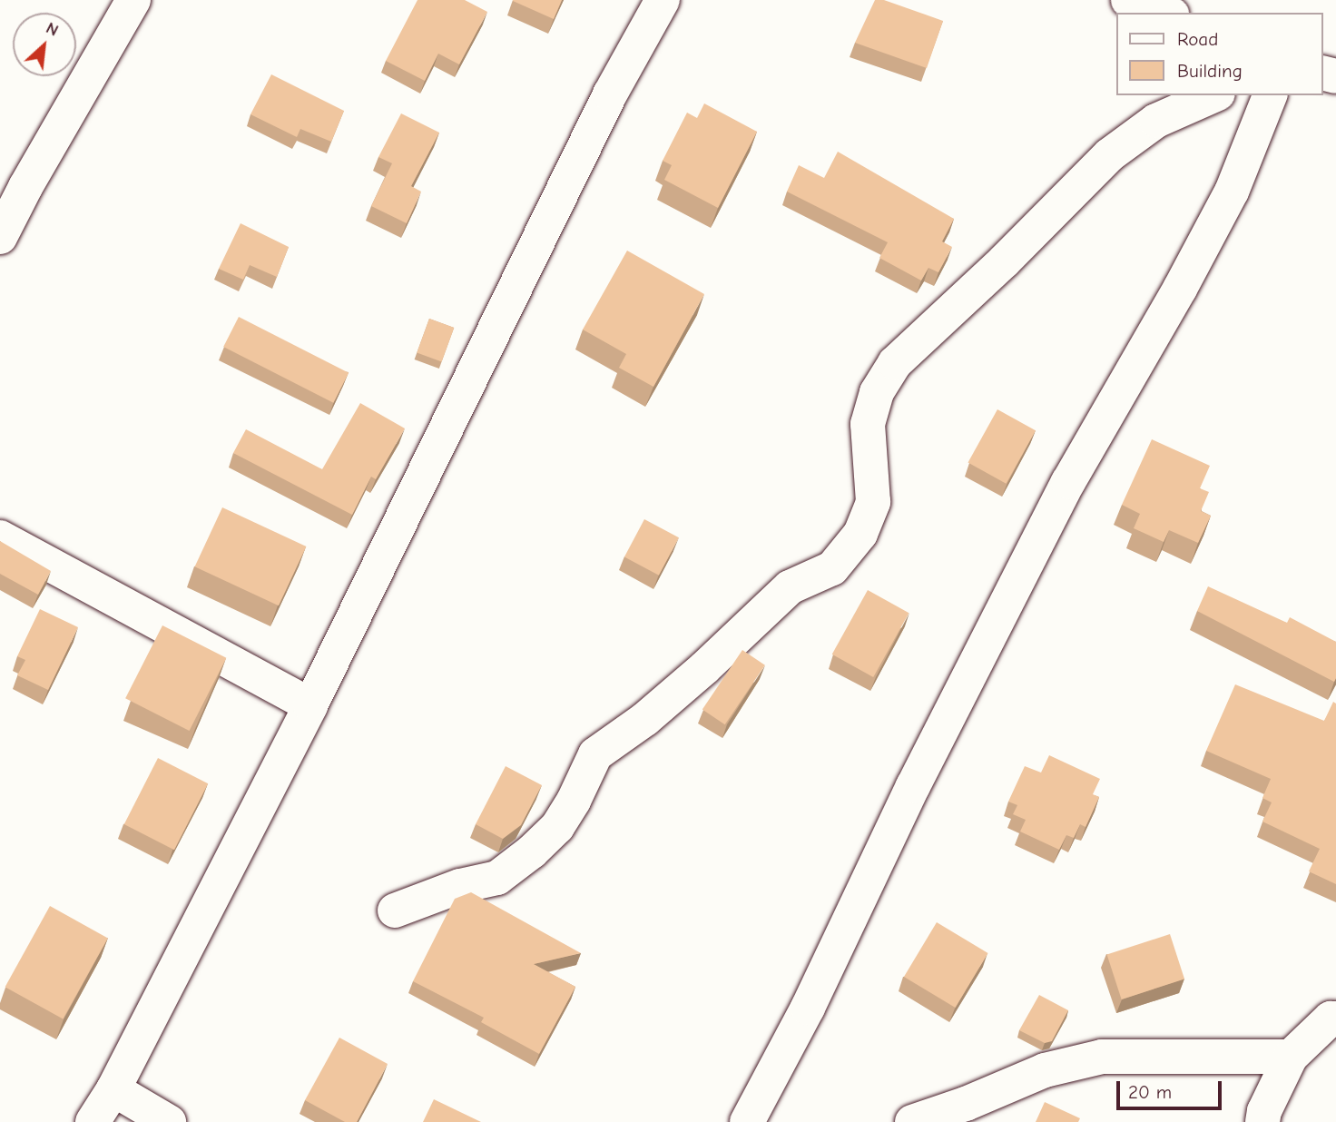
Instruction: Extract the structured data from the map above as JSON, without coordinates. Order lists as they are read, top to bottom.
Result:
{
  "legend": ["Road", "Building"],
  "scale_bar": "20 m",
  "north": "top right"
}
